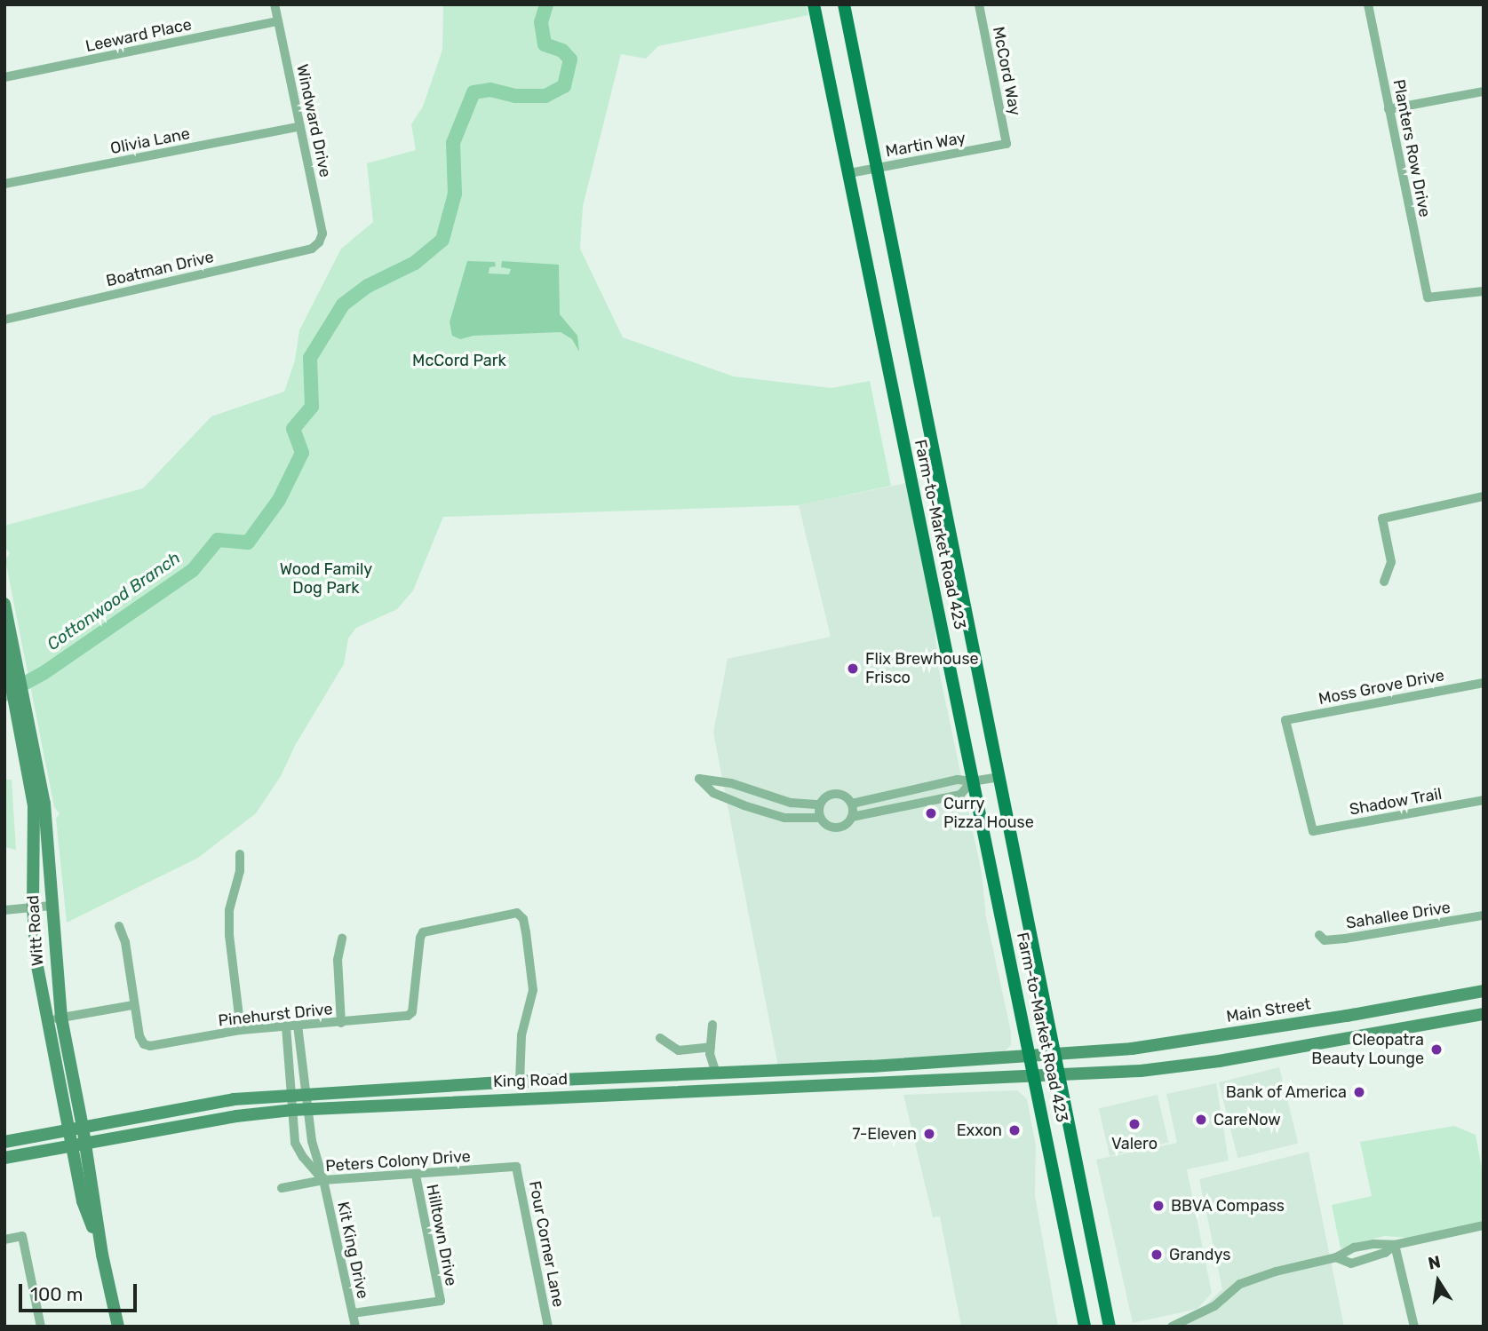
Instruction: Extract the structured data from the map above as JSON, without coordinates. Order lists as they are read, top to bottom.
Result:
{
  "streets": {
    "main road": ["Farm-to-Market Road 423"],
    "street": [
      "Leeward Place",
      "McCord Way",
      "Windward Drive",
      "Olivia Lane",
      "Martin Way",
      "Planters Row Drive",
      "Boatman Drive",
      "Moss Grove Drive",
      "Shadow Trail",
      "Sahallee Drive",
      "Witt Road",
      "Main Street",
      "Pinehurst Drive",
      "King Road",
      "Peters Colony Drive",
      "Hilltown Drive",
      "Four Corner Lane",
      "Kit King Drive"
    ]
  },
  "crossings": [
    ["Leeward Place", "Windward Drive"],
    ["McCord Way", "Martin Way"],
    ["Windward Drive", "Olivia Lane"],
    ["Windward Drive", "Boatman Drive"],
    ["Martin Way", "Farm-to-Market Road 423"],
    ["Farm-to-Market Road 423", "Main Street"],
    ["Farm-to-Market Road 423", "King Road"],
    ["Moss Grove Drive", "Shadow Trail"],
    ["Witt Road", "King Road"],
    ["Main Street", "King Road"],
    ["Pinehurst Drive", "King Road"],
    ["Pinehurst Drive", "Kit King Drive"],
    ["King Road", "Kit King Drive"],
    ["Peters Colony Drive", "Hilltown Drive"],
    ["Peters Colony Drive", "Four Corner Lane"],
    ["Peters Colony Drive", "Kit King Drive"],
    ["Hilltown Drive", "Kit King Drive"]
  ],
  "water": ["Cottonwood Branch"],
  "parks": ["McCord Park", "Wood Family Dog Park"],
  "places": [
    "Flix Brewhouse Frisco",
    "Curry Pizza House",
    "Cleopatra Beauty Lounge",
    "Bank of America",
    "CareNow",
    "Valero",
    "Exxon",
    "7-Eleven",
    "BBVA Compass",
    "Grandys"
  ],
  "scale_bar": "100 m",
  "north": "top"
}
